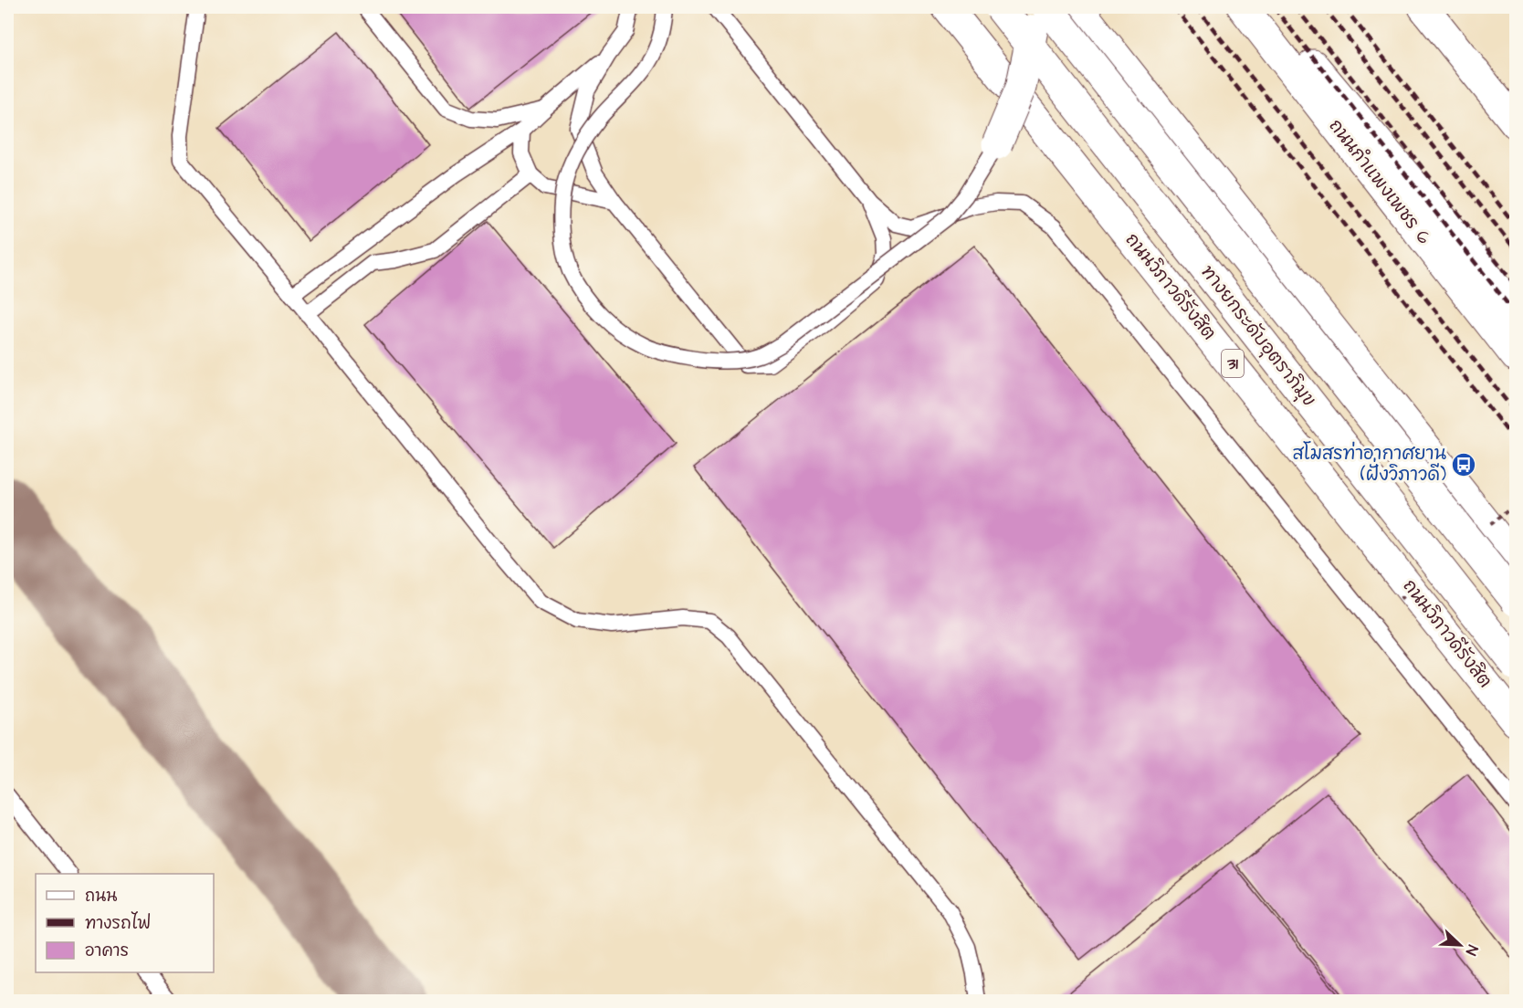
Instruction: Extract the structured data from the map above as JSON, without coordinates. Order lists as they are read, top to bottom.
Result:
{
  "streets": {
    "main road": [
      "ถนนกำแพงเพชร 6",
      "ถนนวิภาวดีรังสิต",
      "ทางยกระดับอุตราภิมุข",
      "31"
    ]
  },
  "places": {
    "bus stop": ["สโมสรท่าอากาศยาน (ฝั่งวิภาวดี)"]
  },
  "legend": ["ถนน", "ทางรถไฟ", "อาคาร"],
  "north": "bottom right"
}
